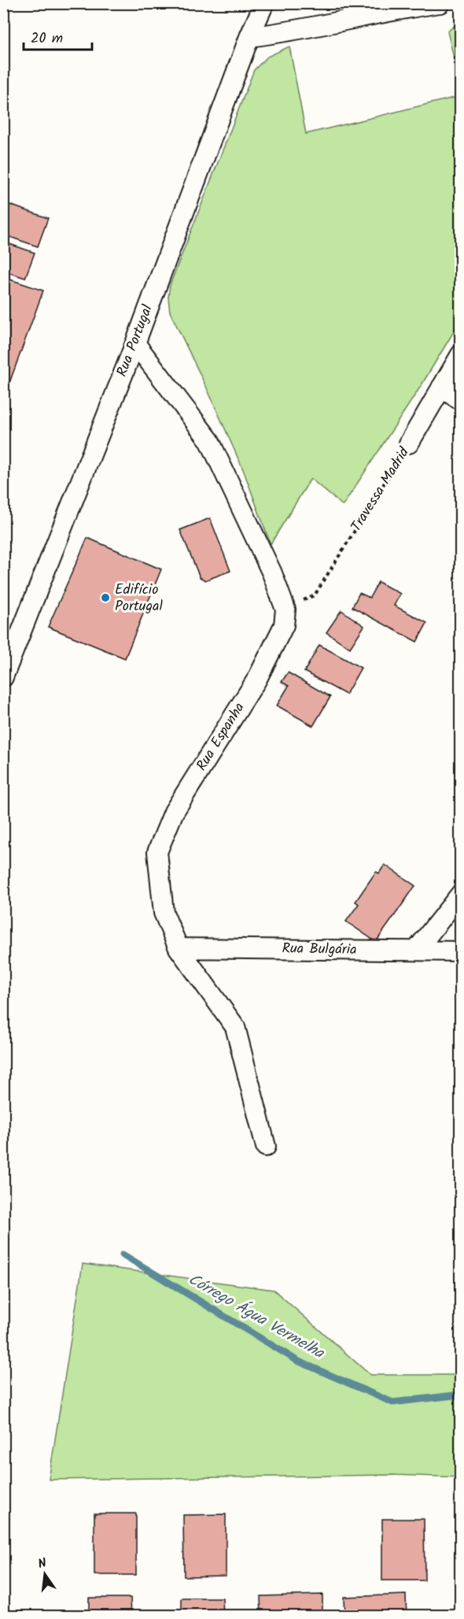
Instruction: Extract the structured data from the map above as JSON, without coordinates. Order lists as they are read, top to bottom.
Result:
{
  "streets": {
    "street": [
      "Rua Portugal",
      "Travessa Madrid",
      "Rua Espanha",
      "Rua Bulgária"
    ]
  },
  "crossings": [
    ["Travessa Madrid", "Rua Espanha"],
    ["Rua Espanha", "Rua Bulgária"]
  ],
  "water": ["Córrego Água Vermelha"],
  "places": ["Edifício Portugal"],
  "scale_bar": "20 m",
  "north": "top"
}
